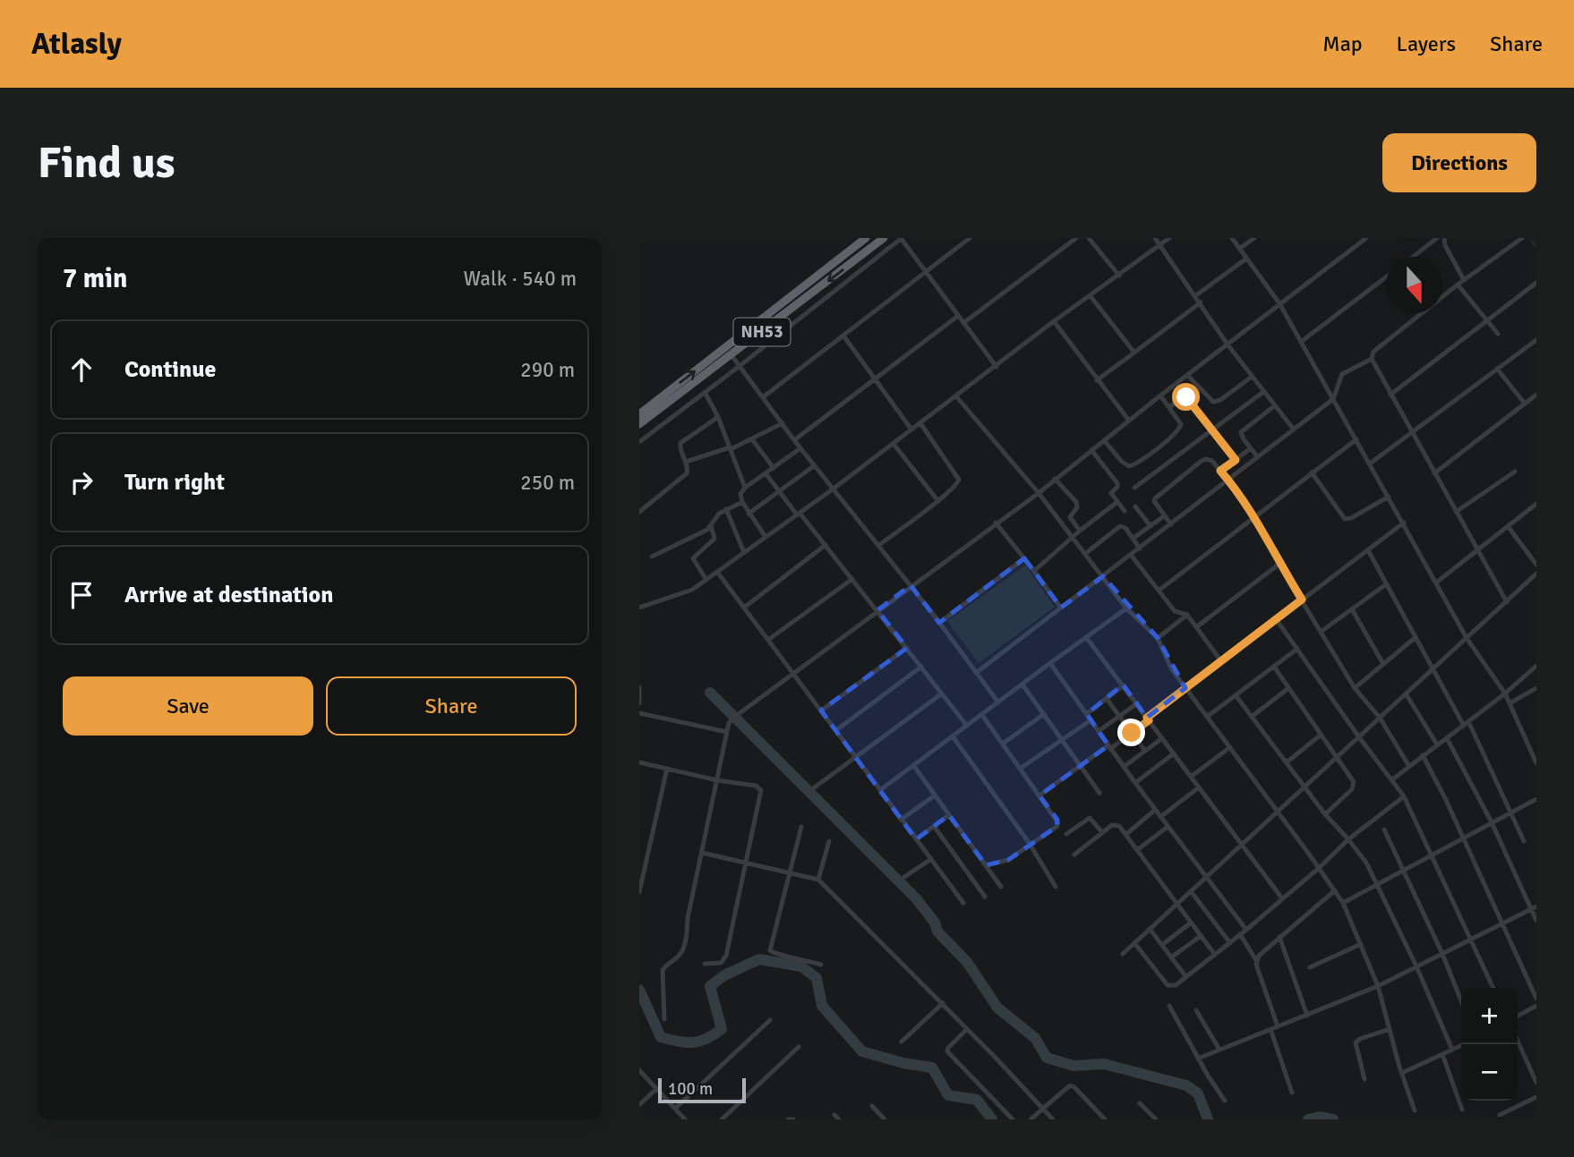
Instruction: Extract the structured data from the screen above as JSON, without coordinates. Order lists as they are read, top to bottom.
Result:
{
  "streets": {
    "highway": ["NH53"]
  },
  "scale_bar": "100 m",
  "north": "bottom",
  "page": {
    "header": "Atlasly",
    "nav": ["Map", "Layers", "Share"],
    "buttons": [
      "Directions",
      ["Save", "Share"]
    ],
    "title": "Find us",
    "heading": ["7 min", "Walk · 540 m"],
    "list": [
      ["Continue", "290 m"],
      ["Turn right", "250 m"],
      "Arrive at destination"
    ],
    "map_buttons": ["+", "−"],
    "scale": "100 m"
  }
}
